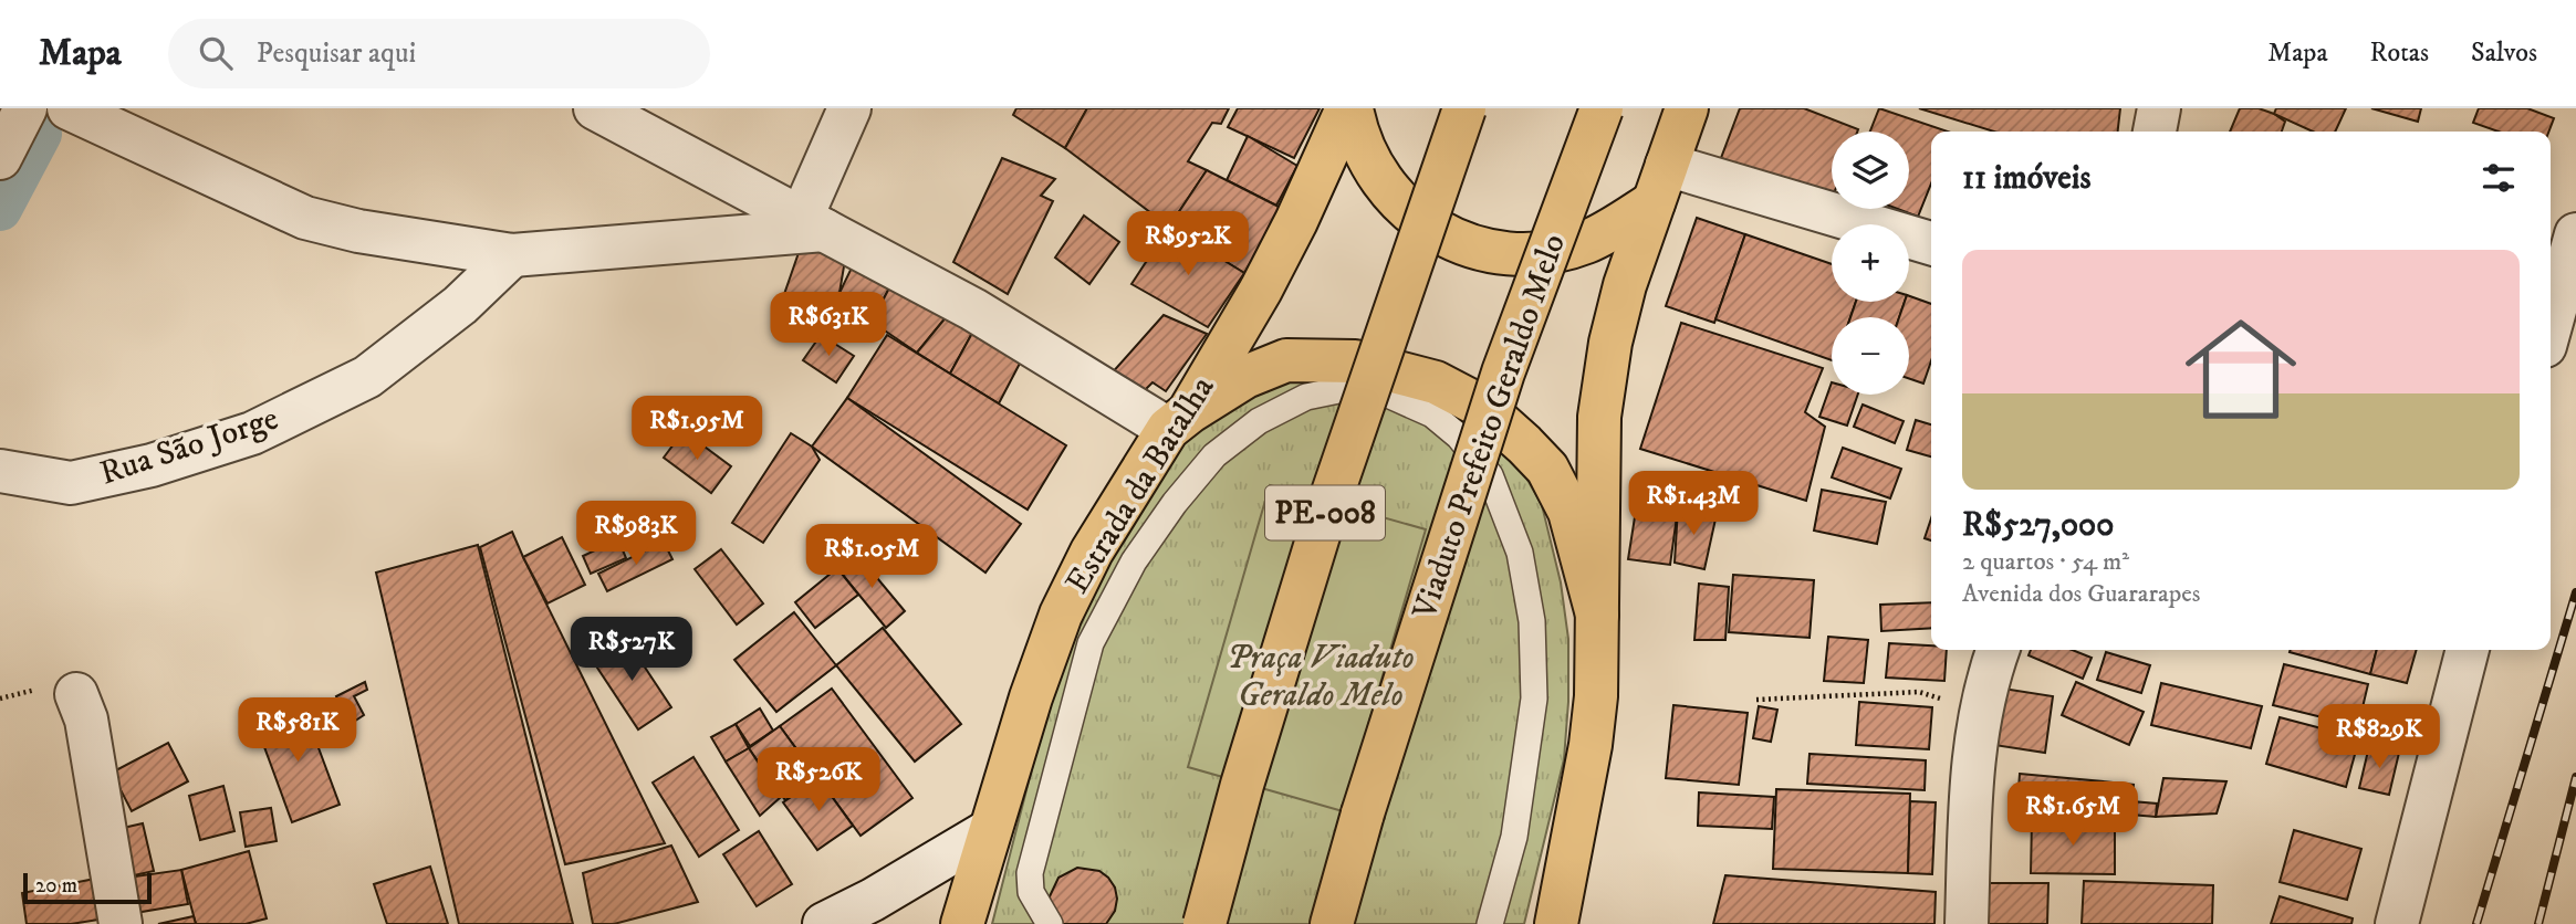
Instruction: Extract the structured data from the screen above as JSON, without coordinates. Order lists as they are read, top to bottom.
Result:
{
  "streets": {
    "main road": ["Viaduto Prefeito Geraldo Melo", "Estrada da Batalha", "PE-008"],
    "street": ["Rua São Jorge"]
  },
  "parks": ["Praça Viaduto Geraldo Melo"],
  "scale_bar": "20 m",
  "page": {
    "header": "Mapa",
    "search": "Pesquisar aqui",
    "nav": ["Mapa", "Rotas", "Salvos"],
    "map_buttons": ["+", "−"],
    "heading": "11 imóveis",
    "price": [
      "R$952K",
      "R$631K",
      "R$1.95M",
      "R$1.43M",
      "R$983K",
      "R$1.05M",
      "R$527K",
      "R$581K",
      "R$829K",
      "R$526K",
      "R$1.65M"
    ],
    "list": [
      {
        "name": "R$527,000",
        "note": "2 quartos · 54 m² · Avenida dos Guararapes"
      }
    ],
    "scale": "20 m"
  }
}
